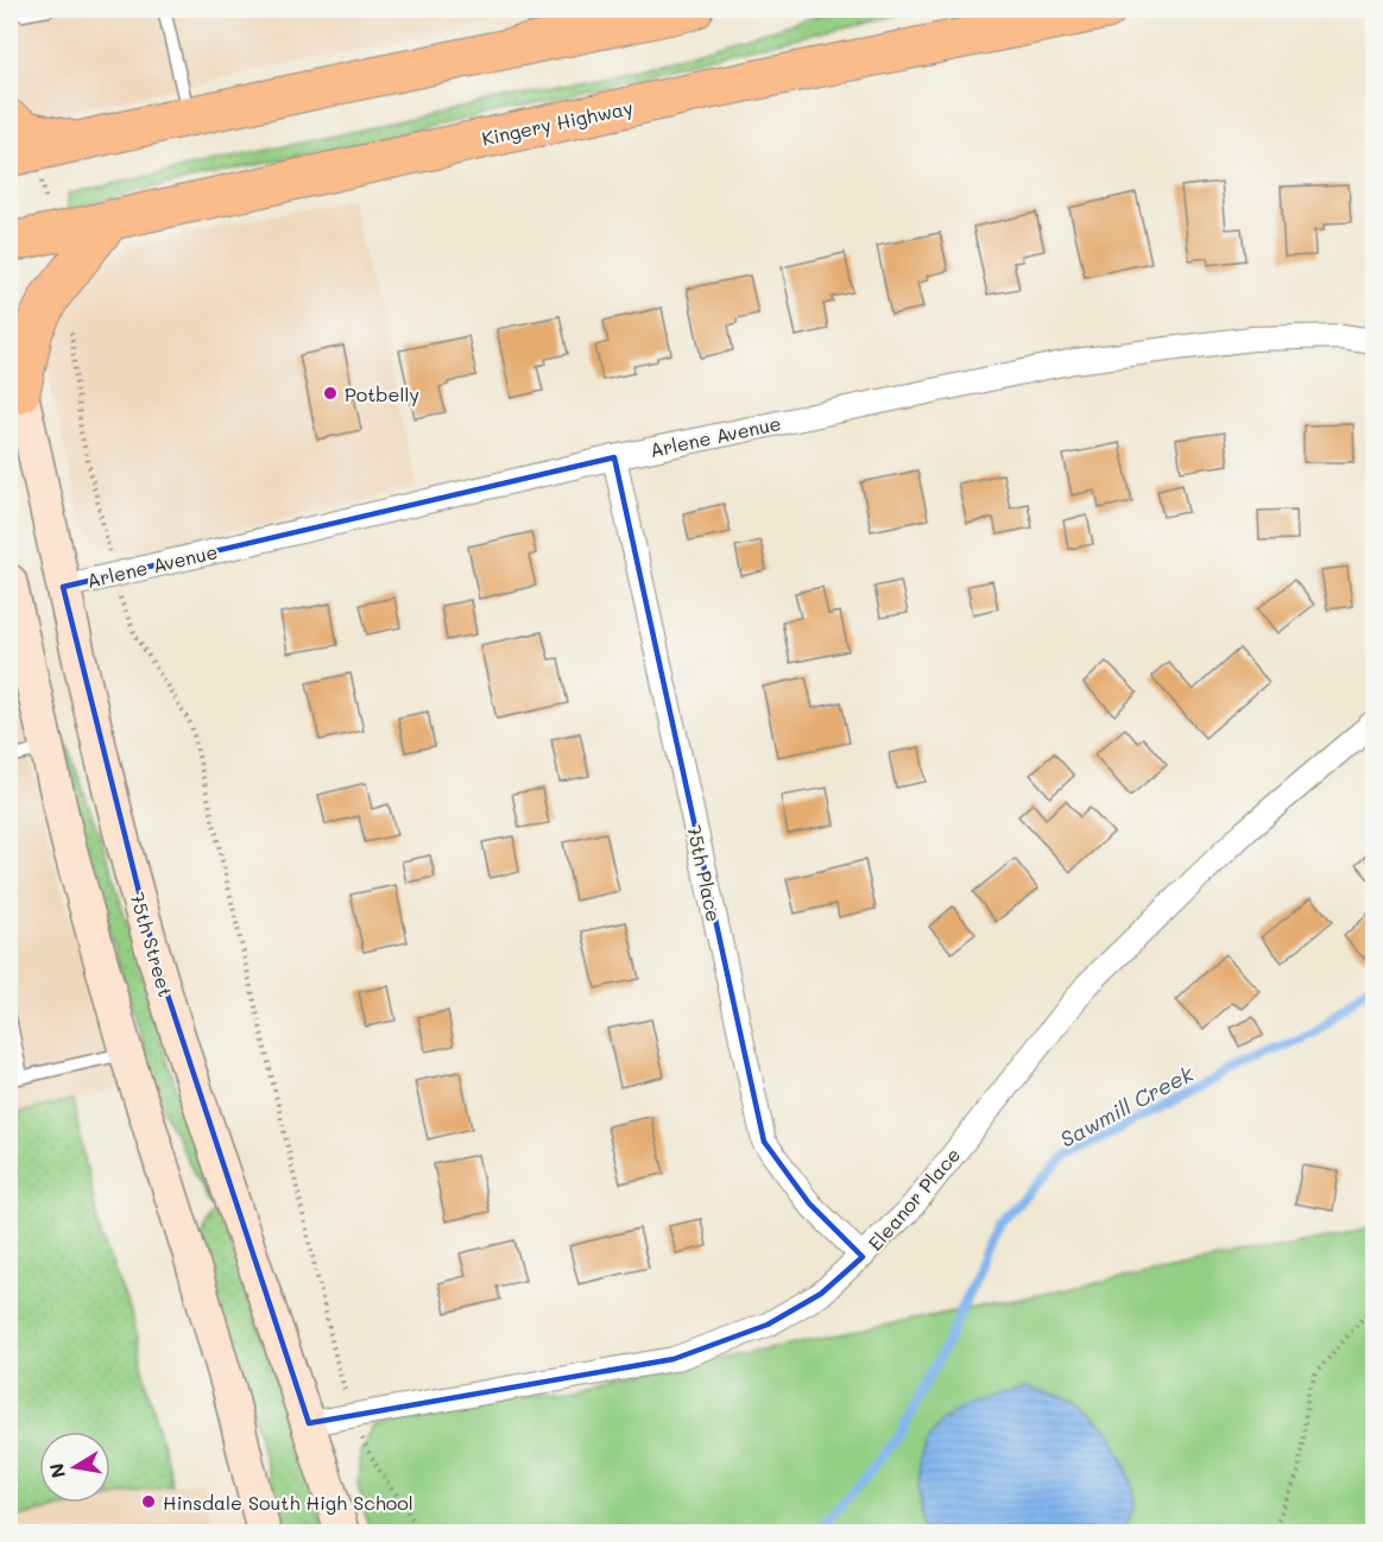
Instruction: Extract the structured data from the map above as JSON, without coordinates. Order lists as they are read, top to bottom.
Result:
{
  "streets": {
    "highway": ["Kingery Highway"],
    "main road": ["75th Street"],
    "street": ["Arlene Avenue", "75th Place", "Eleanor Place"]
  },
  "crossings": [
    ["Arlene Avenue", "75th Place"],
    ["Arlene Avenue", "75th Street"],
    ["75th Place", "Eleanor Place"],
    ["75th Street", "Eleanor Place"]
  ],
  "water": ["Sawmill Creek"],
  "places": ["Potbelly", "Hinsdale South High School"],
  "north": "left"
}
